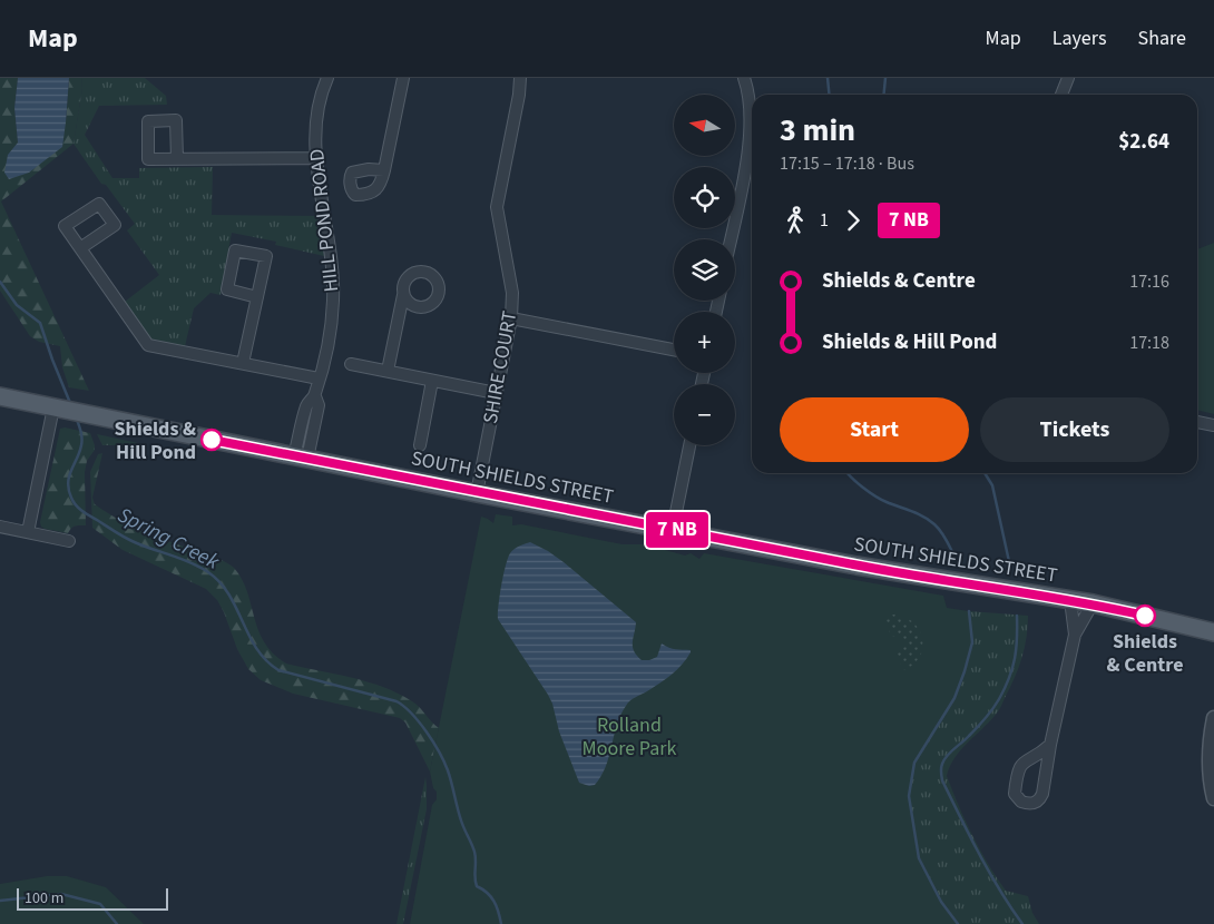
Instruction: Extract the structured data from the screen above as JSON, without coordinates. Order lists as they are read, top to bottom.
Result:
{
  "streets": {
    "main road": ["SOUTH SHIELDS STREET"],
    "street": ["HILL POND ROAD", "SHIRE COURT"]
  },
  "crossings": [
    ["HILL POND ROAD", "SOUTH SHIELDS STREET"],
    ["SHIRE COURT", "SOUTH SHIELDS STREET"]
  ],
  "water": ["Spring Creek"],
  "parks": ["Rolland Moore Park"],
  "places": ["Shields & Hill Pond", "Shields & Centre"],
  "scale_bar": "100 m",
  "north": "left",
  "page": {
    "header": "Map",
    "nav": ["Map", "Layers", "Share"],
    "on_map": "7 NB",
    "map_buttons": ["+", "−"],
    "heading": ["3 min", "17:15 – 17:18 · Bus", "$2.64"],
    "legs": ["1", "7 NB"],
    "list": [
      {
        "name": "Shields & Centre",
        "value": "17:16"
      },
      {
        "name": "Shields & Hill Pond",
        "value": "17:18"
      }
    ],
    "buttons": ["Start", "Tickets"],
    "scale": "100 m"
  }
}
